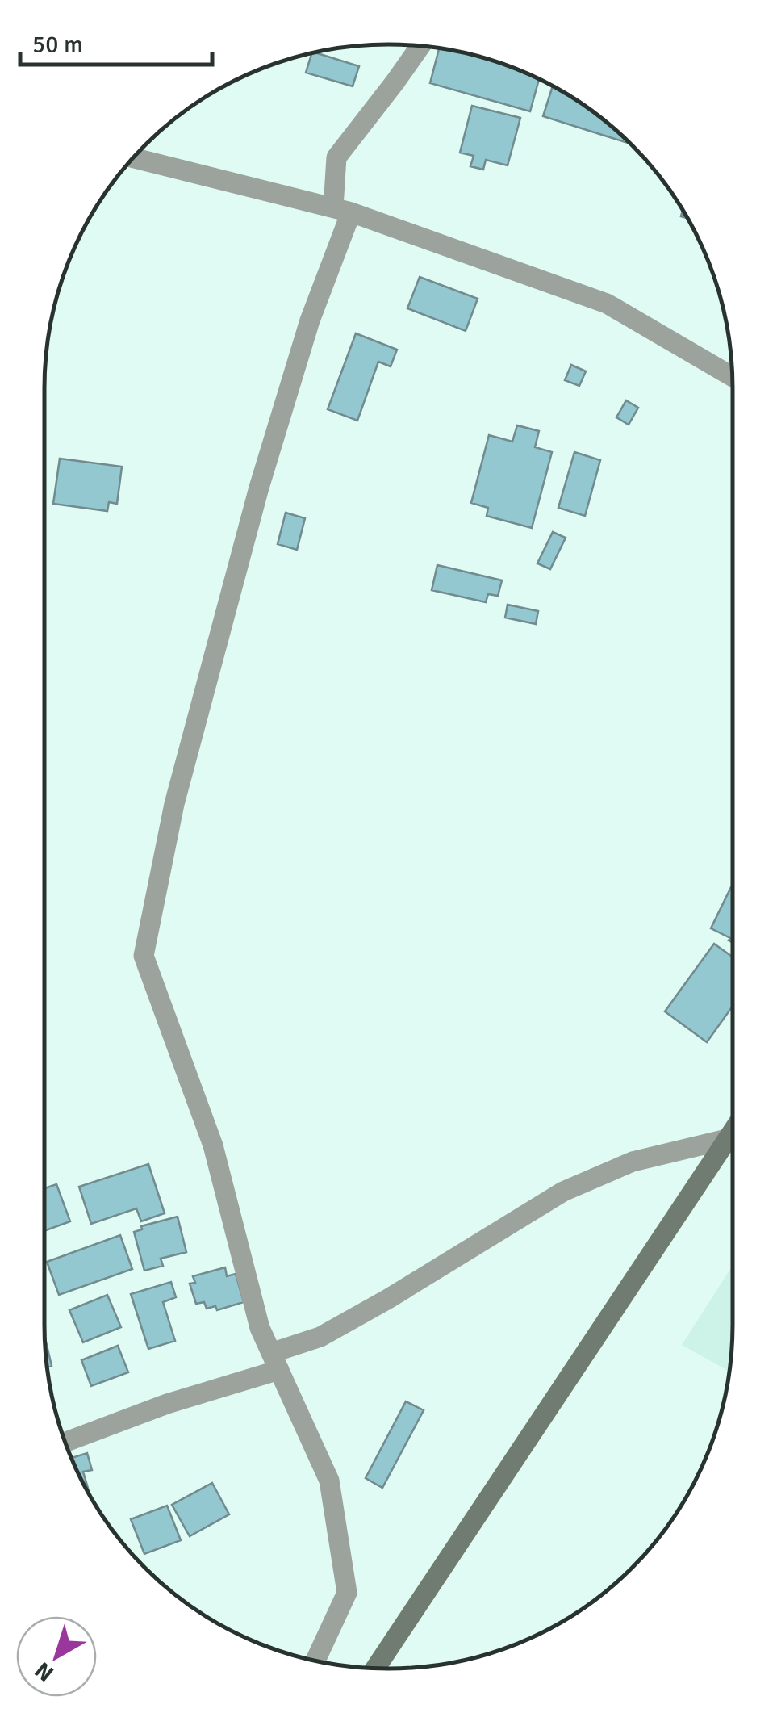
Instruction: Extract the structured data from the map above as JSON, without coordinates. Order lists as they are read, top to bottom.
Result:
{
  "scale_bar": "50 m",
  "north": "bottom left"
}
